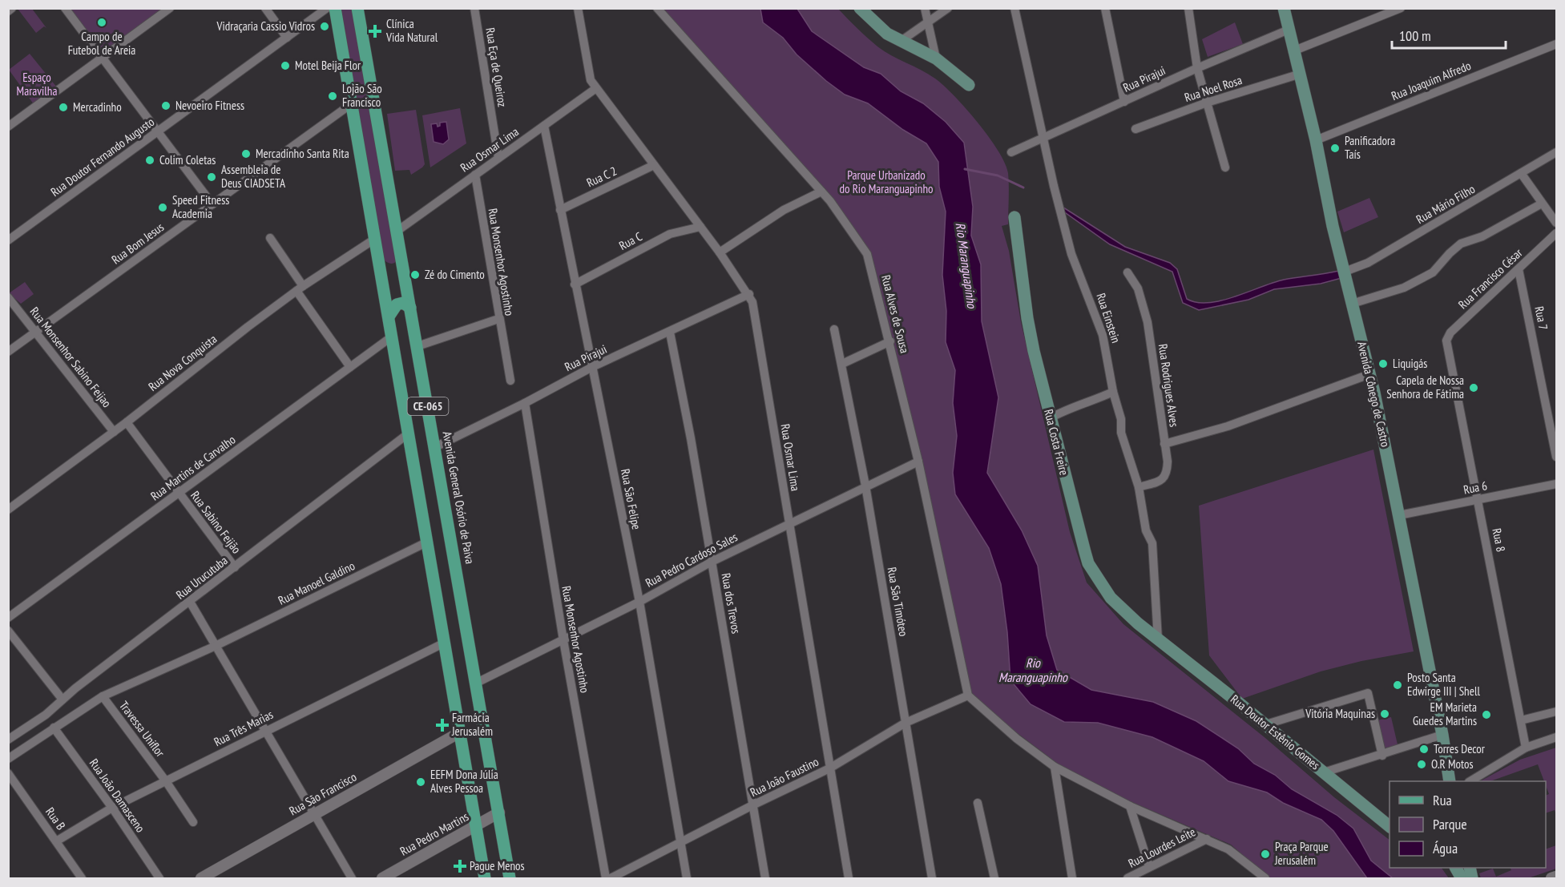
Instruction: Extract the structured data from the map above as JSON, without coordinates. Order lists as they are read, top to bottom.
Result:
{
  "streets": {
    "main road": [
      "Avenida Cônego de Castro",
      "CE-065",
      "Rua Costa Freire",
      "Avenida General Osório de Paiva",
      "Rua Doutor Estênio Gomes"
    ],
    "street": [
      "Rua Eça de Queiroz",
      "Rua Pirajui",
      "Rua Joaquim Alfredo",
      "Rua Noel Rosa",
      "Rua Osmar Lima",
      "Rua Doutor Fernando Augusto",
      "Rua C 2",
      "Rua Mário Filho",
      "Rua C",
      "Rua Bom Jesus",
      "Rua Monsenhor Agostinho",
      "Rua Francisco César",
      "Rua Alves de Sousa",
      "Rua Einstein",
      "Rua 7",
      "Rua Monsenhor Sabino Feijao",
      "Rua Nova Conquista",
      "Rua Rodrigues Alves",
      "Rua Martins de Carvalho",
      "Rua 6",
      "Rua São Felipe",
      "Rua Sabino Feijão",
      "Rua 8",
      "Rua Pedro Cardoso Sales",
      "Rua Urucutuba",
      "Rua Manoel Galdino",
      "Rua São Timóteo",
      "Rua dos Trevos",
      "Rua Três Marias",
      "Travessa Uniflor",
      "Rua João Faustino",
      "Rua São Francisco",
      "Rua João Damasceno",
      "Rua B",
      "Rua Pedro Martins",
      "Rua Lourdes Leite"
    ]
  },
  "crossings": [
    ["Rua Eça de Queiroz", "Rua Osmar Lima"],
    ["Rua Pirajui", "Rua Osmar Lima"],
    ["Rua Pirajui", "Rua Monsenhor Agostinho"],
    ["Rua Pirajui", "Rua Einstein"],
    ["Rua Pirajui", "Avenida Cônego de Castro"],
    ["Rua Pirajui", "Avenida General Osório de Paiva"],
    ["Rua Pirajui", "Rua São Felipe"],
    ["Rua Pirajui", "Rua dos Trevos"],
    ["Rua Joaquim Alfredo", "Avenida Cônego de Castro"],
    ["Rua Noel Rosa", "Avenida Cônego de Castro"],
    ["Rua Osmar Lima", "Rua C 2"],
    ["Rua Osmar Lima", "Rua C"],
    ["Rua Osmar Lima", "Rua Monsenhor Agostinho"],
    ["Rua Osmar Lima", "Avenida General Osório de Paiva"],
    ["Rua Osmar Lima", "Rua São Felipe"],
    ["Rua Osmar Lima", "Rua Pedro Cardoso Sales"],
    ["Rua Osmar Lima", "Rua João Faustino"],
    ["Rua C 2", "Rua São Felipe"],
    ["Rua Mário Filho", "Avenida Cônego de Castro"],
    ["Rua C", "Rua São Felipe"],
    ["Rua Bom Jesus", "Rua Monsenhor Sabino Feijao"],
    ["Rua Bom Jesus", "CE-065"],
    ["Rua Monsenhor Agostinho", "Rua Pedro Cardoso Sales"],
    ["Rua Francisco César", "Rua 7"],
    ["Rua Francisco César", "Rua 8"],
    ["Rua Alves de Sousa", "Rua Pedro Cardoso Sales"],
    ["Rua Alves de Sousa", "Rua João Faustino"],
    ["Rua Einstein", "Rua Rodrigues Alves"],
    ["Rua Einstein", "Rua Costa Freire"],
    ["Rua Einstein", "Rua Doutor Estênio Gomes"],
    ["Rua Monsenhor Sabino Feijao", "Rua Nova Conquista"],
    ["Rua Nova Conquista", "CE-065"],
    ["Rua Nova Conquista", "Rua Sabino Feijão"],
    ["Avenida Cônego de Castro", "Rua 6"],
    ["CE-065", "Rua Martins de Carvalho"],
    ["CE-065", "Rua Urucutuba"],
    ["CE-065", "Rua Manoel Galdino"],
    ["CE-065", "Rua Três Marias"],
    ["CE-065", "Rua São Francisco"],
    ["CE-065", "Rua Pedro Martins"],
    ["Rua Costa Freire", "Rua Doutor Estênio Gomes"],
    ["Rua Martins de Carvalho", "Rua Sabino Feijão"],
    ["Rua 6", "Rua 8"],
    ["Avenida General Osório de Paiva", "Rua Pedro Cardoso Sales"],
    ["Avenida General Osório de Paiva", "Rua Pedro Martins"],
    ["Rua São Felipe", "Rua Pedro Cardoso Sales"],
    ["Rua São Felipe", "Rua João Faustino"],
    ["Rua Sabino Feijão", "Rua Urucutuba"],
    ["Rua Pedro Cardoso Sales", "Rua São Timóteo"],
    ["Rua Pedro Cardoso Sales", "Rua dos Trevos"],
    ["Rua Manoel Galdino", "Travessa Uniflor"],
    ["Rua São Timóteo", "Rua João Faustino"],
    ["Rua dos Trevos", "Rua João Faustino"],
    ["Rua Três Marias", "Travessa Uniflor"],
    ["Rua Três Marias", "Rua João Damasceno"],
    ["Rua Três Marias", "Rua B"],
    ["Travessa Uniflor", "Rua João Damasceno"]
  ],
  "water": ["Rio Maranguapinho"],
  "parks": ["Espaço Maravilha", "Parque Urbanizado do Rio Maranguapinho"],
  "places": {
    "other": [
      "Campo de Futebol de Areia",
      "Vidraçaria Cassio Vidros",
      "Motel Beija Flor",
      "Lojão São Francisco",
      "Nevoeiro Fitness",
      "Mercadinho",
      "Panificadora Taís",
      "Mercadinho Santa Rita",
      "Colim Coletas",
      "Assembleia de Deus CIADSETA",
      "Speed Fitness Academia",
      "Zé do Cimento",
      "Liquigás",
      "Capela de Nossa Senhora de Fátima",
      "Posto Santa Edwirge III | Shell",
      "Vitória Maquinas",
      "EM Marieta Guedes Martins",
      "Torres Decor",
      "O.R Motos",
      "EEFM Dona Júlia Alves Pessoa",
      "Praça Parque Jerusalém"
    ],
    "health": ["Clínica Vida Natural", "Farmácia Jerusalém", "Pague Menos"]
  },
  "legend": ["Rua", "Parque", "Água"],
  "scale_bar": "100 m"
}
